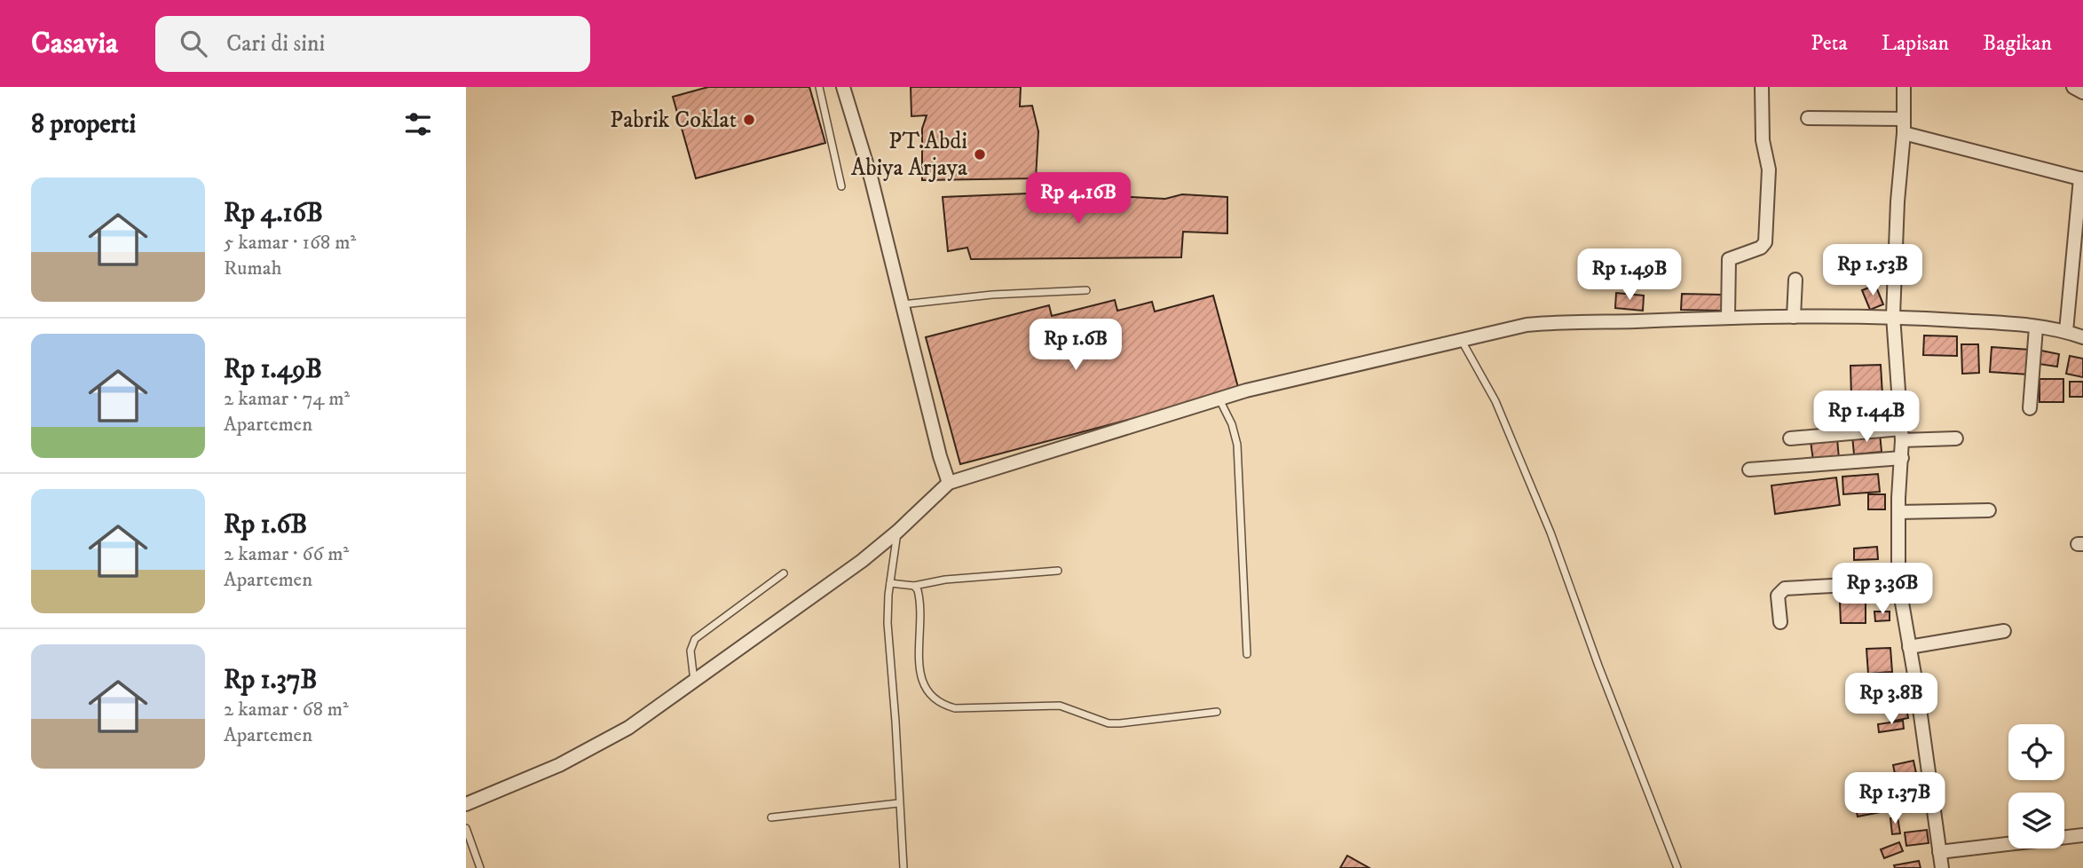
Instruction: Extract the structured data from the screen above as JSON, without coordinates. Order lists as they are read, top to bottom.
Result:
{
  "places": ["Pabrik Coklat", "PT.Abdi Abiya Arjaya"],
  "page": {
    "header": "Casavia",
    "search": "Cari di sini",
    "nav": ["Peta", "Lapisan", "Bagikan"],
    "heading": "8 properti",
    "list": [
      {
        "name": "Rp 4.16B",
        "note": "5 kamar · 168 m² · Rumah"
      },
      {
        "name": "Rp 1.49B",
        "note": "2 kamar · 74 m² · Apartemen"
      },
      {
        "name": "Rp 1.6B",
        "note": "2 kamar · 66 m² · Apartemen"
      },
      {
        "name": "Rp 1.37B",
        "note": "2 kamar · 68 m² · Apartemen"
      }
    ],
    "price": [
      "Rp 4.16B",
      "Rp 1.53B",
      "Rp 1.49B",
      "Rp 1.6B",
      "Rp 1.44B",
      "Rp 3.36B",
      "Rp 3.8B",
      "Rp 1.37B"
    ]
  }
}
